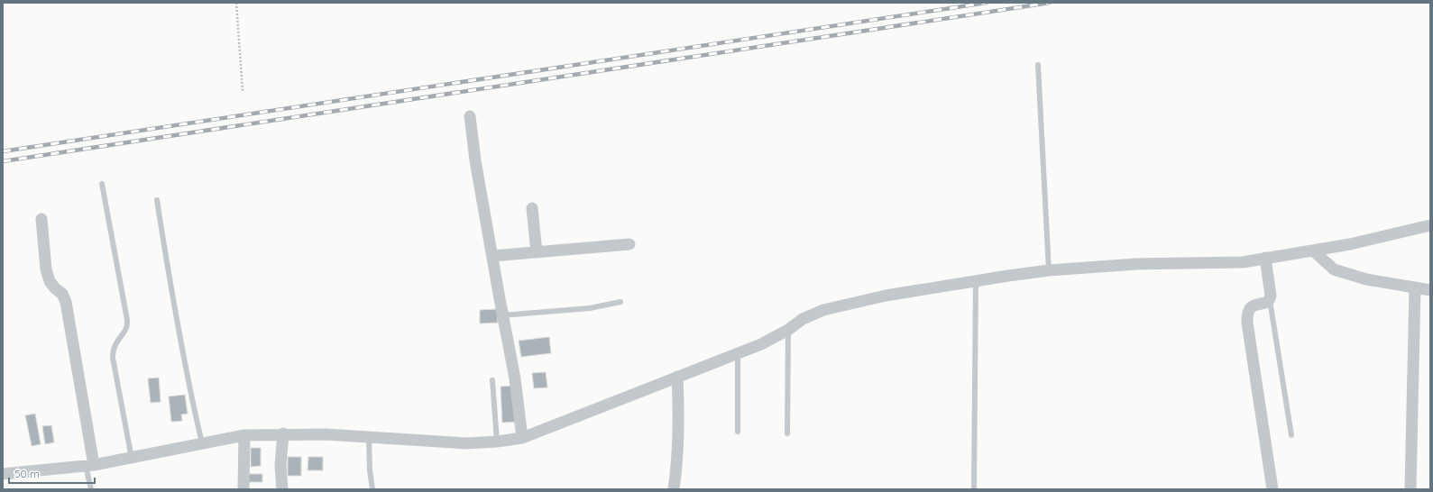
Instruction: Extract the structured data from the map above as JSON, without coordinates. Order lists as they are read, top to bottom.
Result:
{
  "scale_bar": "50 m"
}
